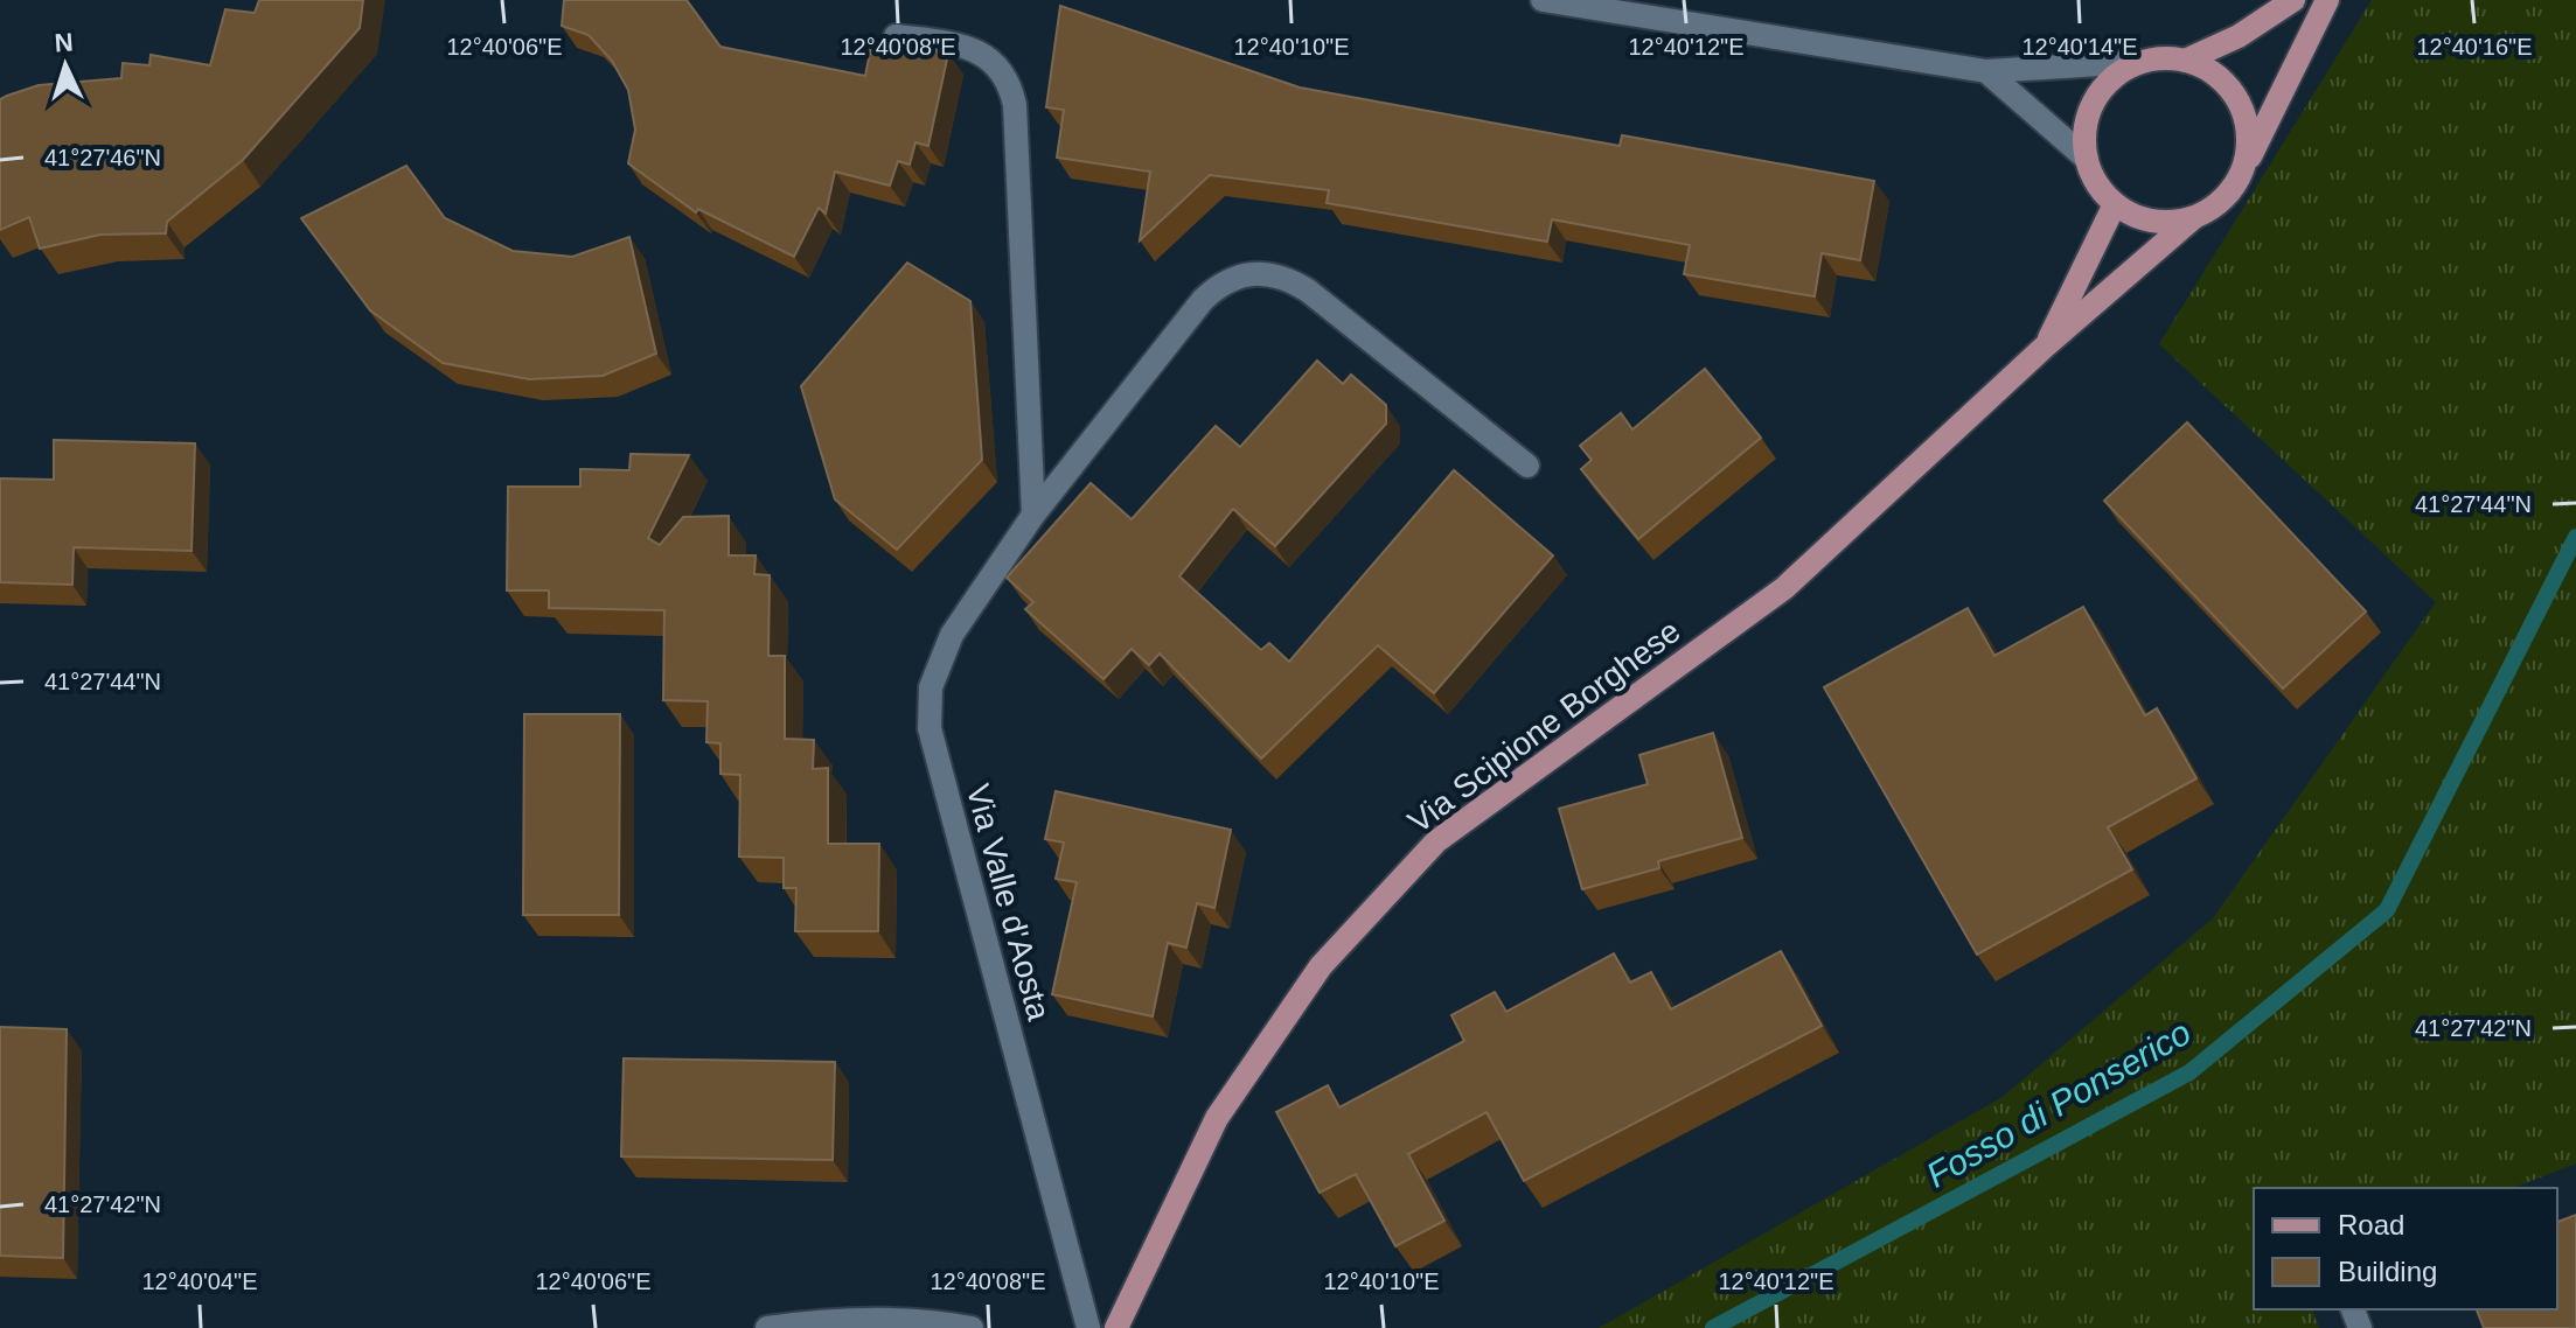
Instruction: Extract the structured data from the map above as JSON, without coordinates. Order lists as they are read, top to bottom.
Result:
{
  "streets": {
    "main road": ["Via Scipione Borghese"],
    "street": ["Via Valle d'Aosta"]
  },
  "water": ["Fosso di Ponserico"],
  "legend": ["Road", "Building"],
  "north": "top",
  "coordinates": [
    "12°40'06\"E",
    "12°40'08\"E",
    "12°40'10\"E",
    "12°40'12\"E",
    "12°40'14\"E",
    "12°40'16\"E",
    "41°27'46\"N",
    "41°27'44\"N",
    "41°27'42\"N",
    "12°40'04\"E"
  ]
}
